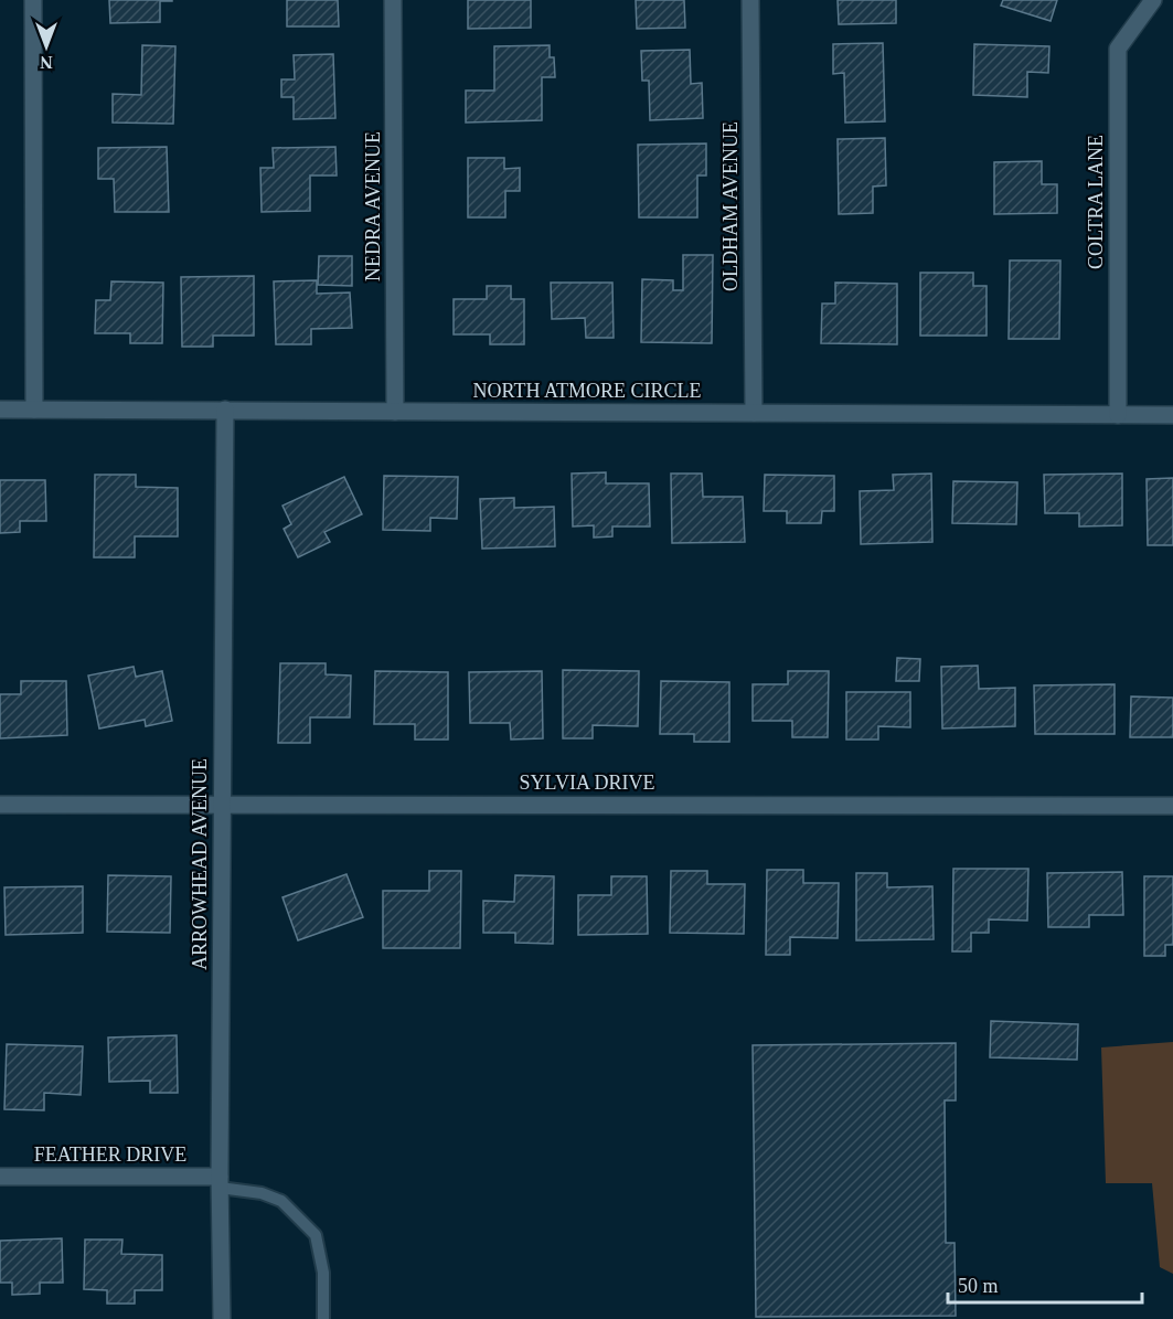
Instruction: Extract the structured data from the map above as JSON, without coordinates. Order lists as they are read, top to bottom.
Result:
{
  "streets": {
    "street": [
      "COLTRA LANE",
      "NEDRA AVENUE",
      "OLDHAM AVENUE",
      "NORTH ATMORE CIRCLE",
      "SYLVIA DRIVE",
      "ARROWHEAD AVENUE",
      "FEATHER DRIVE"
    ]
  },
  "crossings": [
    ["COLTRA LANE", "NORTH ATMORE CIRCLE"],
    ["NEDRA AVENUE", "NORTH ATMORE CIRCLE"],
    ["OLDHAM AVENUE", "NORTH ATMORE CIRCLE"],
    ["NORTH ATMORE CIRCLE", "ARROWHEAD AVENUE"],
    ["SYLVIA DRIVE", "ARROWHEAD AVENUE"],
    ["ARROWHEAD AVENUE", "FEATHER DRIVE"]
  ],
  "scale_bar": "50 m",
  "north": "bottom"
}
